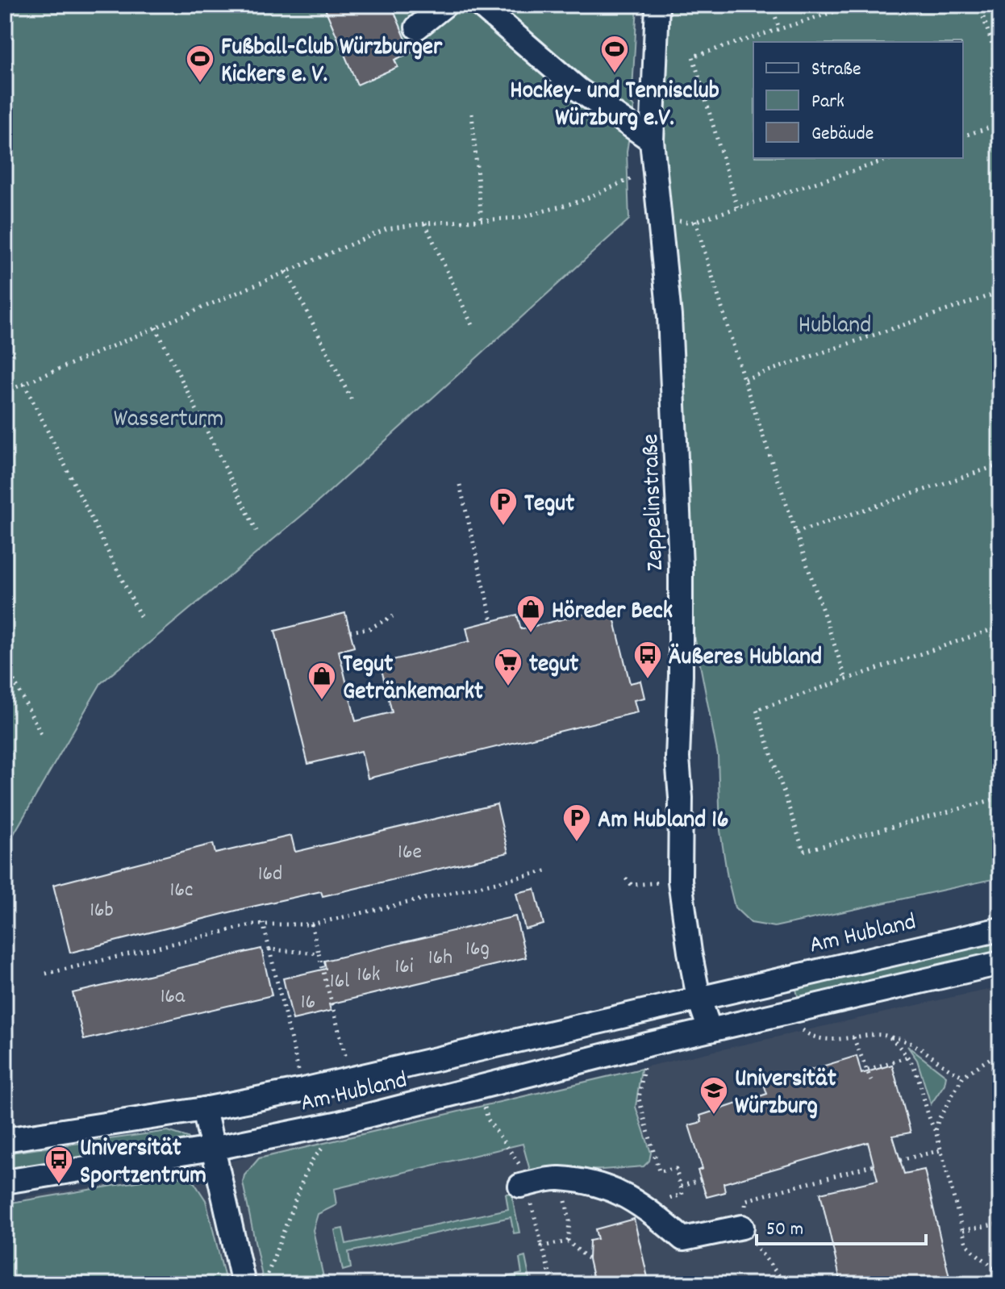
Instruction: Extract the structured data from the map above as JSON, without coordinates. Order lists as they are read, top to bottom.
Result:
{
  "streets": {
    "street": ["Zeppelinstraße", "Am Hubland"]
  },
  "crossings": [
    ["Zeppelinstraße", "Am Hubland"]
  ],
  "parks": ["Hubland", "Wasserturm"],
  "places": {
    "sports": ["Hockey- und Tennisclub Würzburg e.V.", "Fußball-Club Würzburger Kickers e. V."],
    "parking": ["Tegut", "Am Hubland 16"],
    "shop": ["Höreder Beck", "Tegut Getränkemarkt"],
    "bus stop": ["Äußeres Hubland", "Universität Sportzentrum"],
    "supermarket": ["tegut"],
    "school or university": ["Universität Würzburg"]
  },
  "house_numbers": [
    "16e",
    "16d",
    "16c",
    "16b",
    "16g",
    "16h",
    "16i",
    "16k",
    "16l",
    "16a",
    "16"
  ],
  "legend": ["Straße", "Park", "Gebäude"],
  "scale_bar": "50 m"
}
